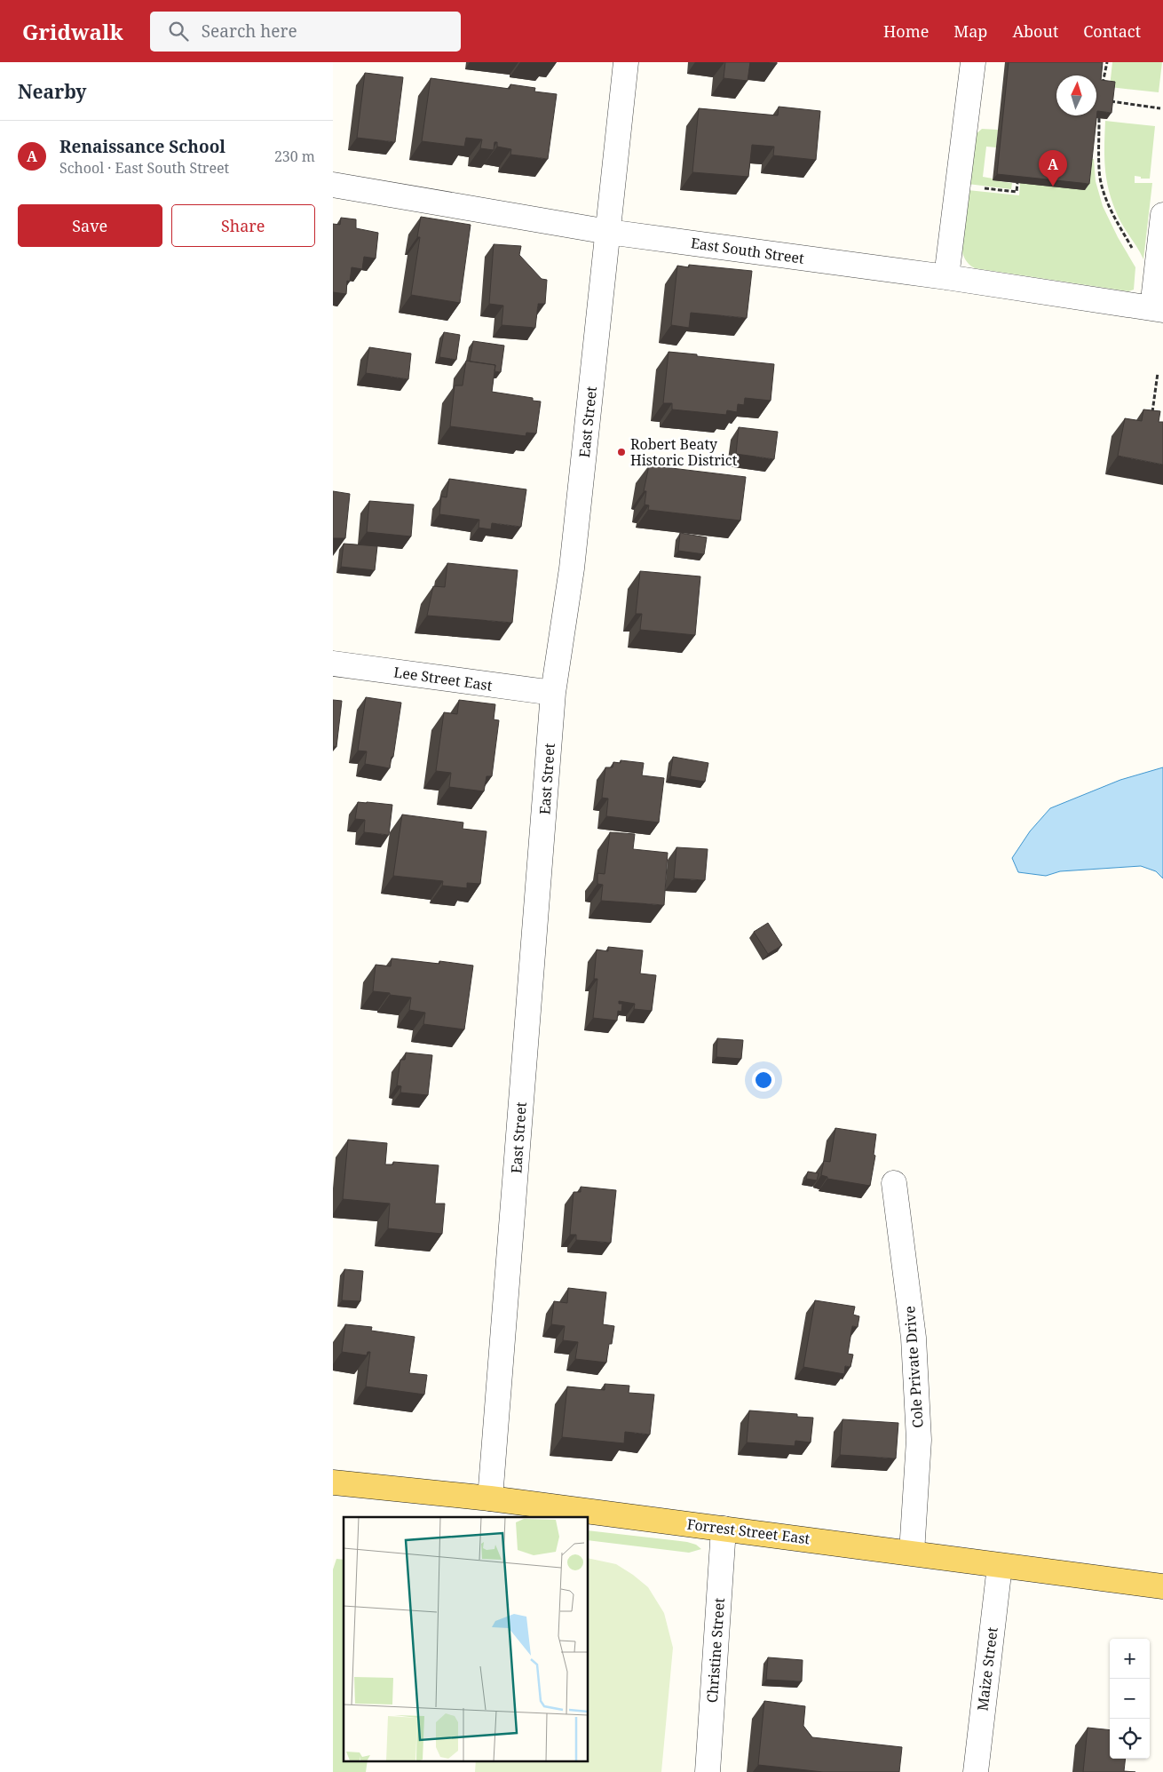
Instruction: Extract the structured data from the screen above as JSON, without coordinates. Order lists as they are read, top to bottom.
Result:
{
  "streets": {
    "main road": ["Forrest Street East"],
    "street": [
      "East South Street",
      "East Street",
      "Lee Street East",
      "Cole Private Drive",
      "Christine Street",
      "Maize Street"
    ]
  },
  "crossings": [
    ["East South Street", "East Street"],
    ["East Street", "Lee Street East"],
    ["East Street", "Forrest Street East"],
    ["Cole Private Drive", "Forrest Street East"],
    ["Forrest Street East", "Christine Street"],
    ["Forrest Street East", "Maize Street"]
  ],
  "places": ["Robert Beaty Historic District"],
  "north": "top",
  "page": {
    "header": "Gridwalk",
    "search": "Search here",
    "nav": [
      "Home",
      "Map",
      "About",
      "Contact"
    ],
    "heading": "Nearby",
    "list": [
      {
        "mark": "A",
        "name": "Renaissance School",
        "note": "School · East South Street",
        "value": "230 m"
      }
    ],
    "pins": "A",
    "buttons": ["Save", "Share"],
    "map_buttons": ["+", "−"]
  }
}
